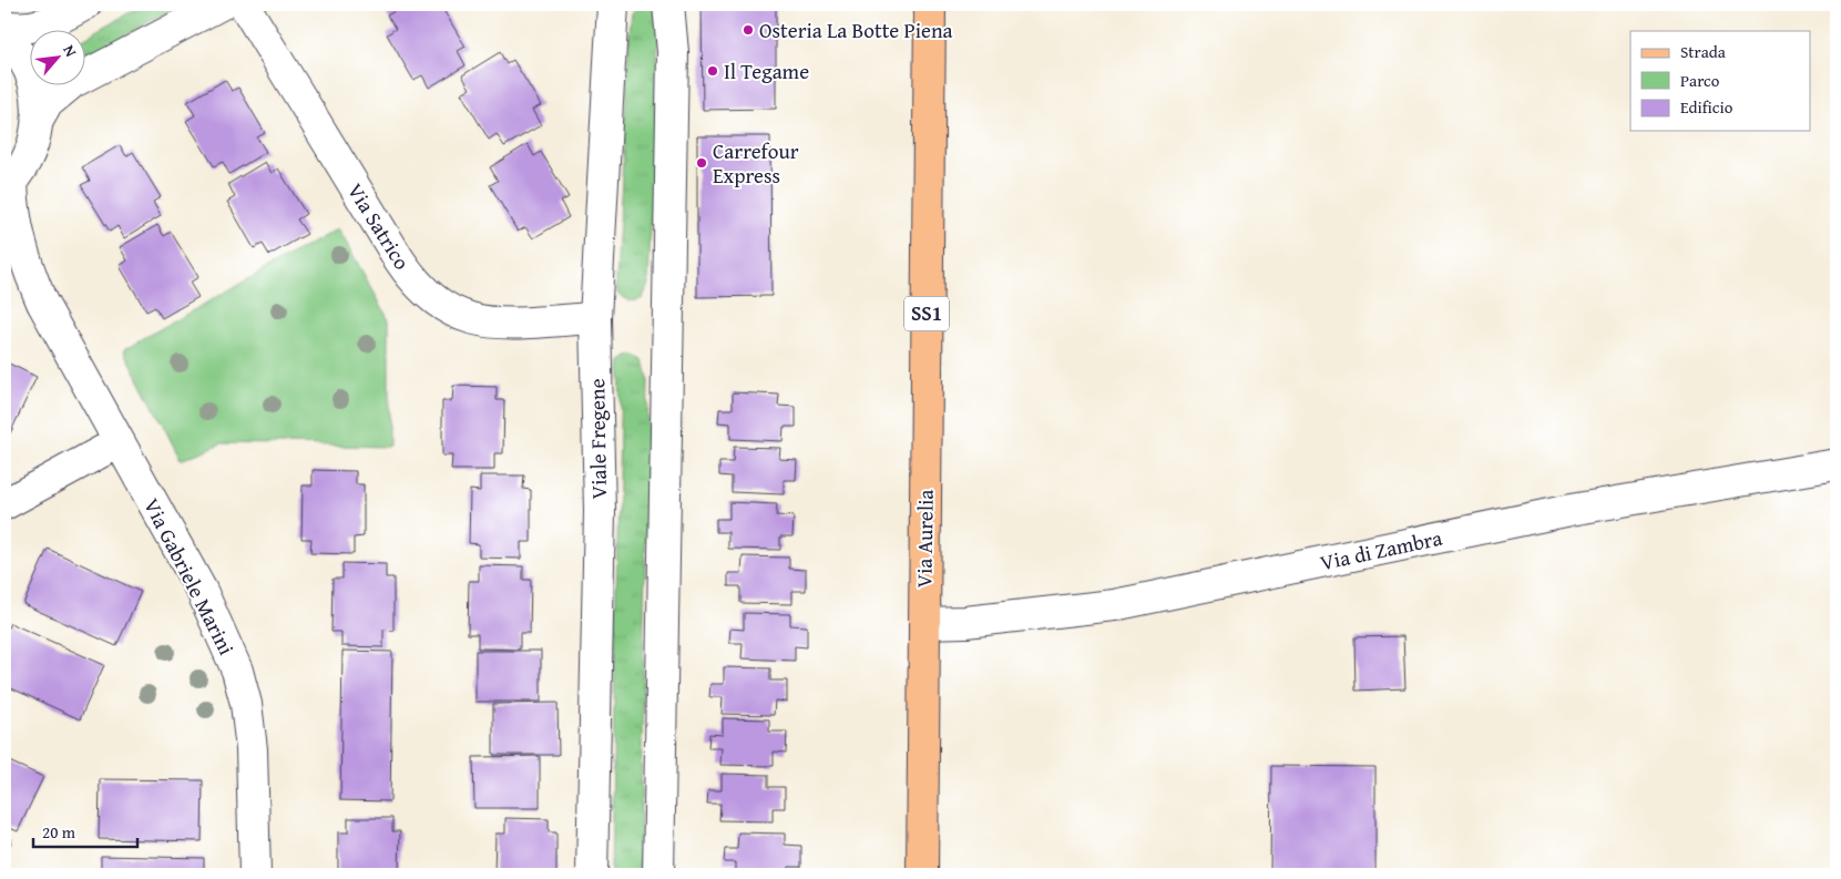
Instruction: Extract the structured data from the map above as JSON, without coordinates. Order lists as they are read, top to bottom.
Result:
{
  "streets": {
    "main road": ["SS1", "Via Aurelia"],
    "street": [
      "Via Satrico",
      "Viale Fregene",
      "Via di Zambra",
      "Via Gabriele Marini"
    ]
  },
  "crossings": [
    ["Via Satrico", "Viale Fregene"],
    ["Via Aurelia", "Via di Zambra"]
  ],
  "places": ["Osteria La Botte Piena", "Il Tegame", "Carrefour Express"],
  "legend": ["Strada", "Parco", "Edificio"],
  "scale_bar": "20 m",
  "north": "top right"
}
